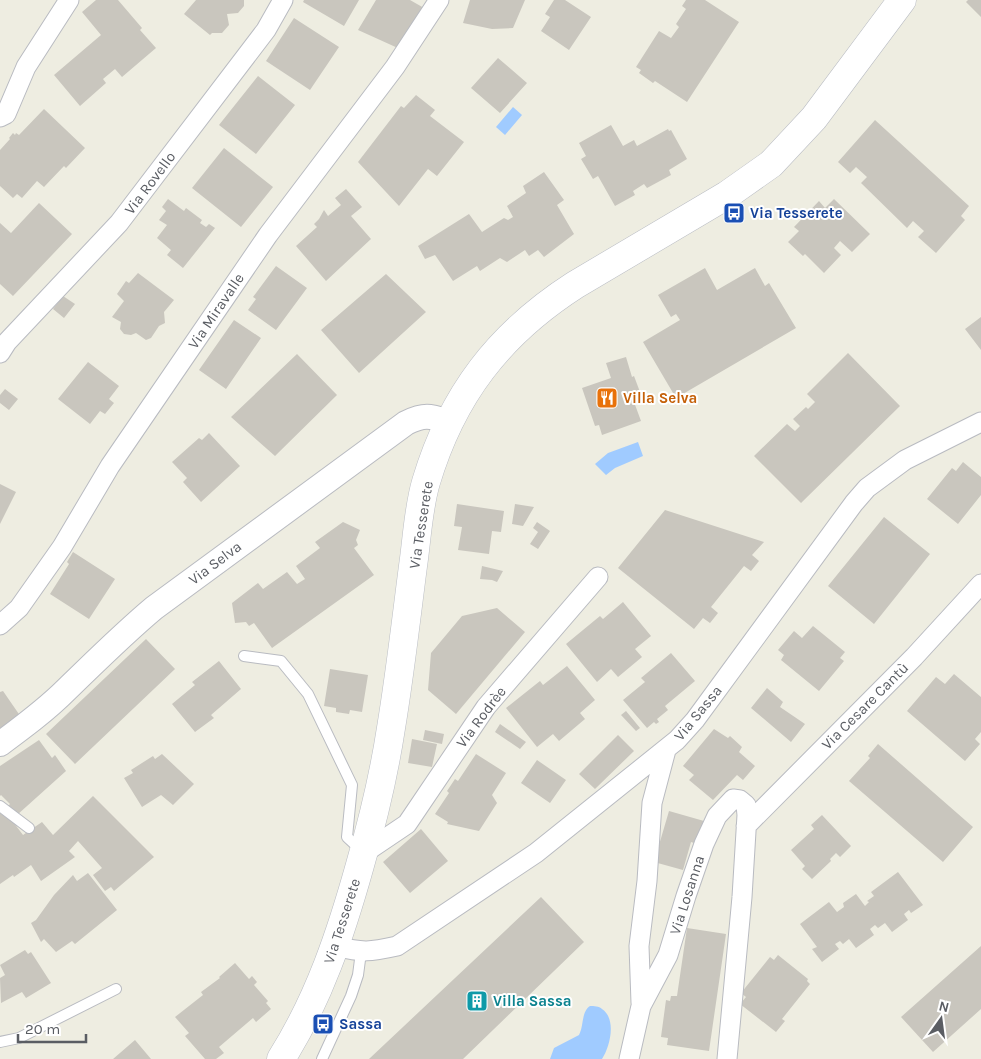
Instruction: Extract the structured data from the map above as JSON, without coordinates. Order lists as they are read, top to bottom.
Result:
{
  "streets": {
    "main road": ["Via Tesserete"],
    "street": [
      "Via Rovello",
      "Via Miravalle",
      "Via Selva",
      "Via Cesare Cantù",
      "Via Sassa",
      "Via Rodrèe",
      "Via Losanna"
    ]
  },
  "crossings": [
    ["Via Tesserete", "Via Selva"],
    ["Via Tesserete", "Via Sassa"],
    ["Via Tesserete", "Via Rodrèe"],
    ["Via Cesare Cantù", "Via Losanna"]
  ],
  "places": {
    "bus stop": ["Via Tesserete", "Sassa"],
    "restaurant": ["Villa Selva"],
    "building": ["Villa Sassa"]
  },
  "scale_bar": "20 m",
  "north": "top"
}
